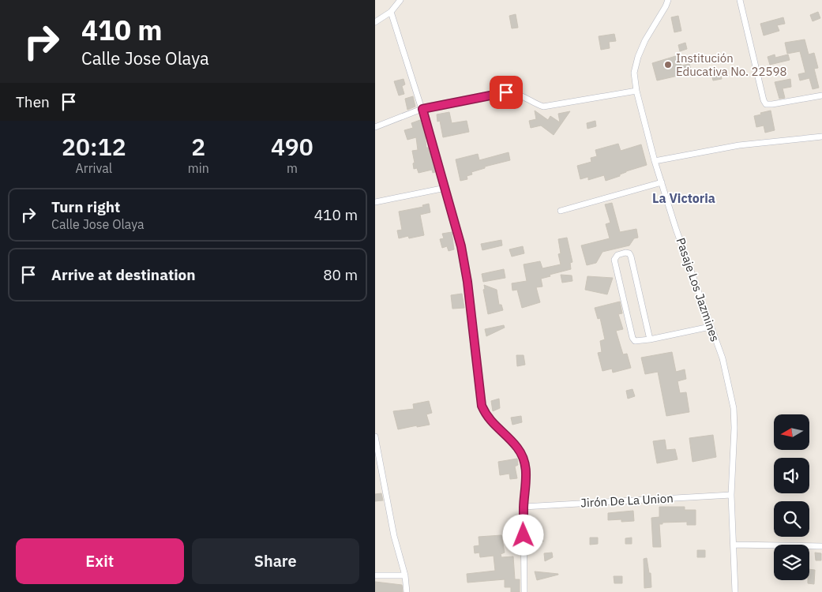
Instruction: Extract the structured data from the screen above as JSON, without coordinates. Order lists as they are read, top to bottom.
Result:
{
  "streets": {
    "street": ["Pasaje Los Jazmines", "Jirón De La Union"]
  },
  "crossings": [
    ["Pasaje Los Jazmines", "Jirón De La Union"]
  ],
  "districts": ["La Victoria"],
  "places": ["Institución Educativa No. 22598"],
  "north": "left",
  "page": {
    "turn": ["410 m", "Calle Jose Olaya"],
    "then": "Then",
    "eta": [
      "20:12",
      "Arrival",
      "2",
      "min",
      "490",
      "m"
    ],
    "list": [
      {
        "name": "Turn right",
        "note": "Calle Jose Olaya",
        "value": "410 m"
      },
      {
        "name": "Arrive at destination",
        "value": "80 m"
      }
    ],
    "buttons": ["Exit", "Share"]
  }
}
